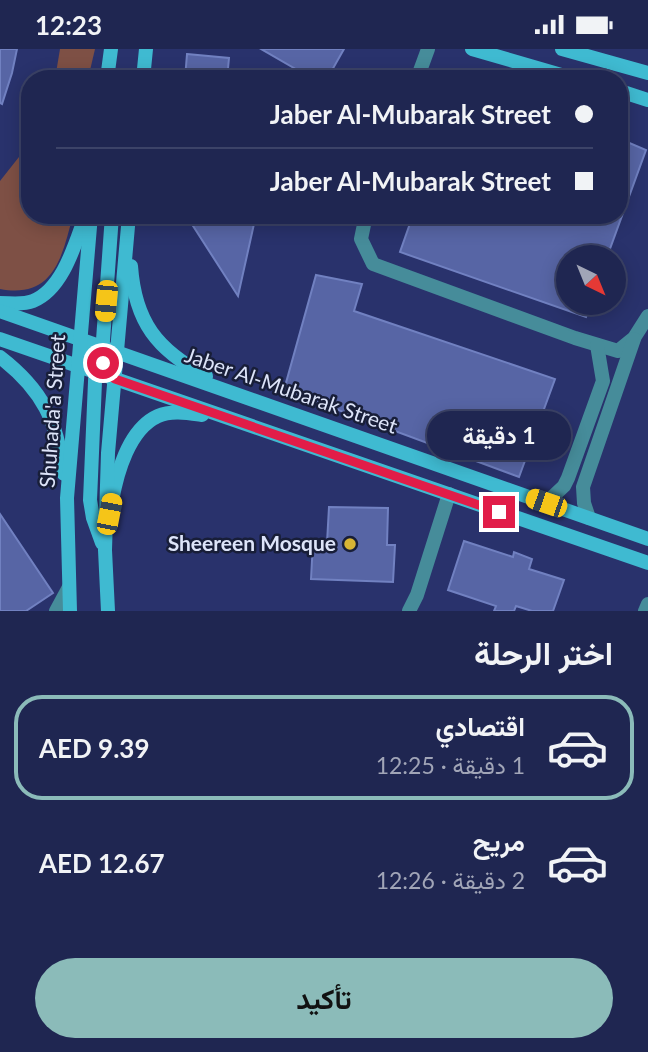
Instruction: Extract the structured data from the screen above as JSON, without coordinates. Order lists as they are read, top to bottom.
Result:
{
  "streets": {
    "main road": ["Jaber Al-Mubarak Street", "Shuhada'a Street"]
  },
  "crossings": [
    ["Jaber Al-Mubarak Street", "Shuhada'a Street"]
  ],
  "places": ["Sheereen Mosque"],
  "north": "bottom right",
  "page": {
    "status": "12:23",
    "banner": ["Jaber Al-Mubarak Street", "Jaber Al-Mubarak Street"],
    "bubble": "1 دقيقة",
    "heading": "اختر الرحلة",
    "list": [
      {
        "name": "اقتصادي",
        "note": "1 دقيقة · 12:25",
        "value": "AED 9.39"
      },
      {
        "name": "مريح",
        "note": "2 دقيقة · 12:26",
        "value": "AED 12.67"
      }
    ],
    "buttons": "تأكيد"
  }
}
